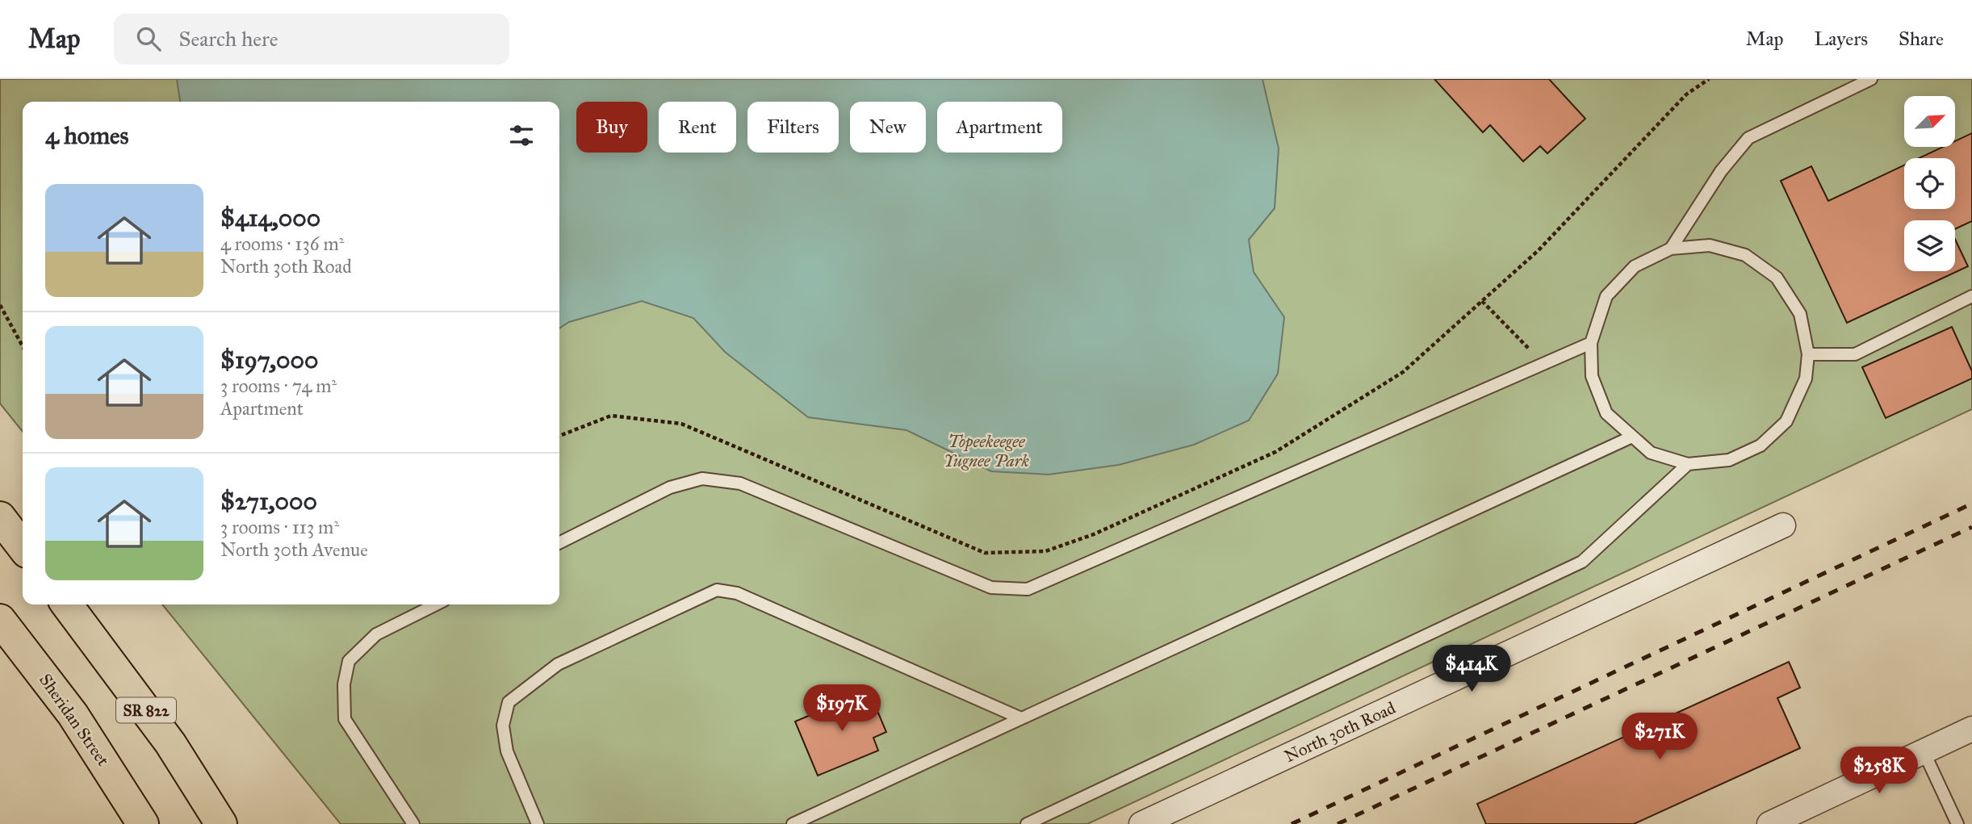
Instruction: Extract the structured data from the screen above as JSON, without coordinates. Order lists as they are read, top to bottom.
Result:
{
  "streets": {
    "main road": ["SR 822", "Sheridan Street"],
    "street": ["North 30th Road"]
  },
  "parks": ["Topeekeegee Yugnee Park"],
  "north": "top right",
  "page": {
    "header": "Map",
    "search": "Search here",
    "nav": ["Map", "Layers", "Share"],
    "chip": [
      "Buy",
      "Rent",
      "Filters",
      "New",
      "Apartment"
    ],
    "heading": "4 homes",
    "list": [
      {
        "name": "$414,000",
        "note": "4 rooms · 136 m² · North 30th Road"
      },
      {
        "name": "$197,000",
        "note": "3 rooms · 74 m² · Apartment"
      },
      {
        "name": "$271,000",
        "note": "3 rooms · 113 m² · North 30th Avenue"
      }
    ],
    "price": [
      "$414K",
      "$197K",
      "$271K",
      "$258K"
    ]
  }
}
